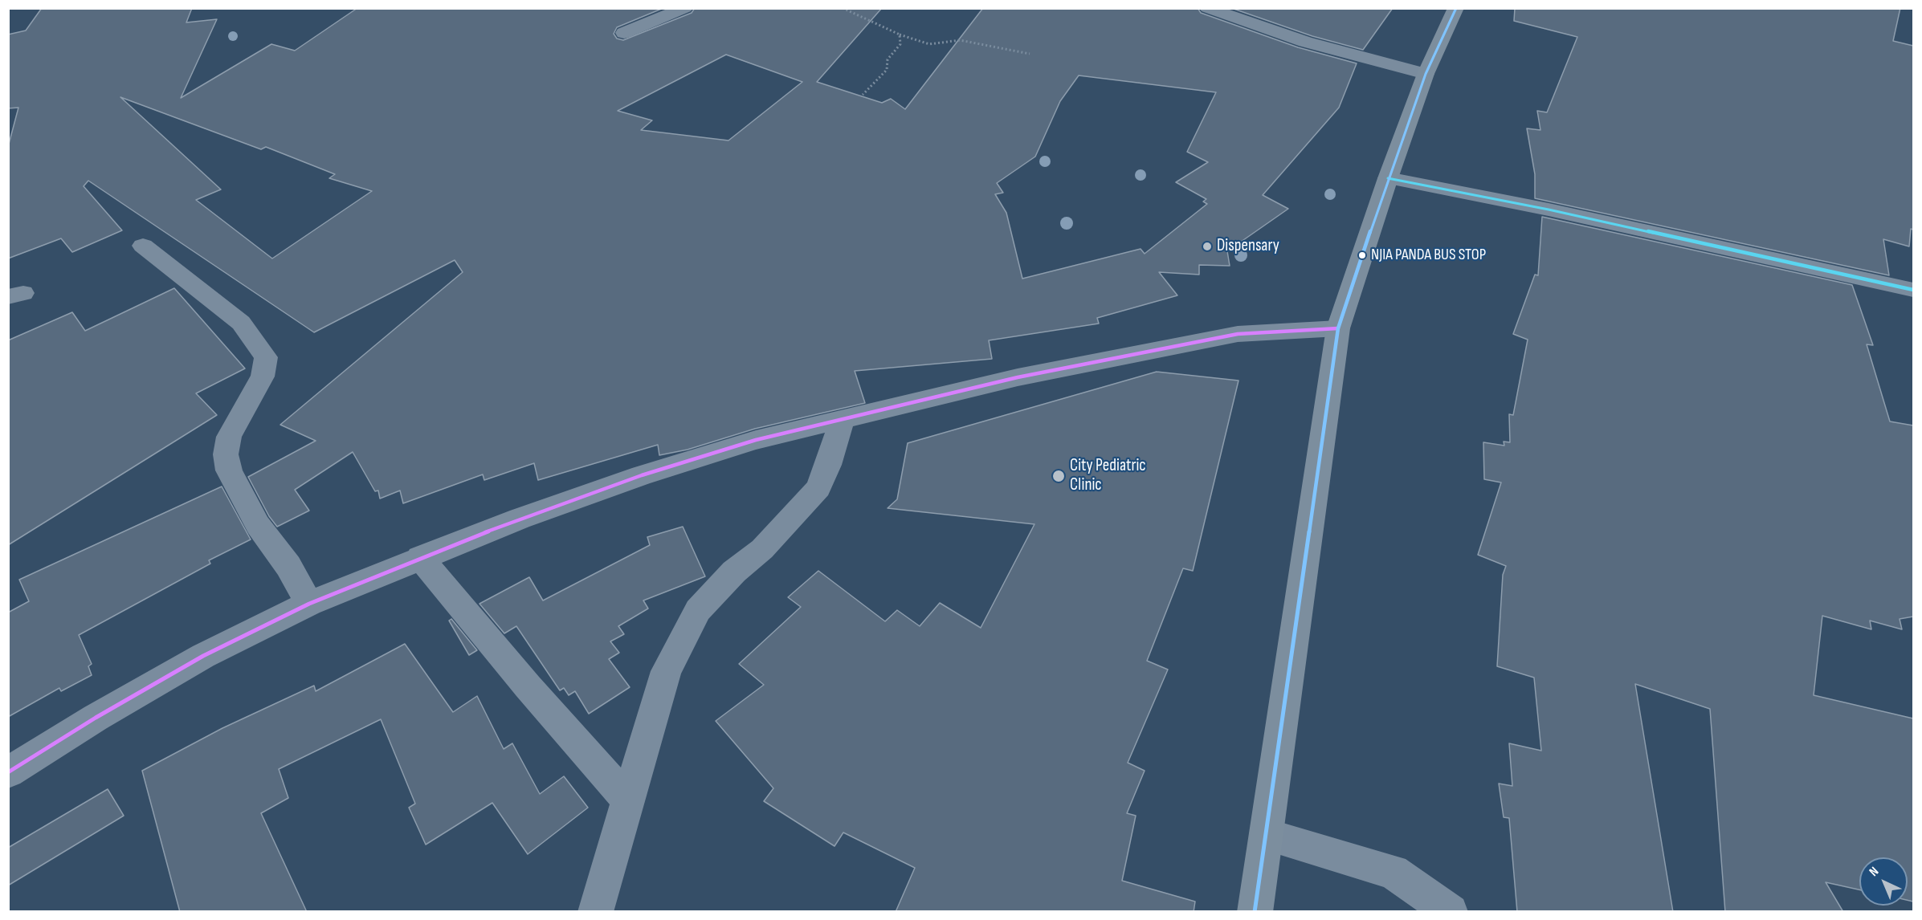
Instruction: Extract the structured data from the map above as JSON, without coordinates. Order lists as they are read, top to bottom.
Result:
{
  "places": ["Dispensary", "NJIA PANDA BUS STOP", "City Pediatric Clinic"],
  "north": "top left"
}
